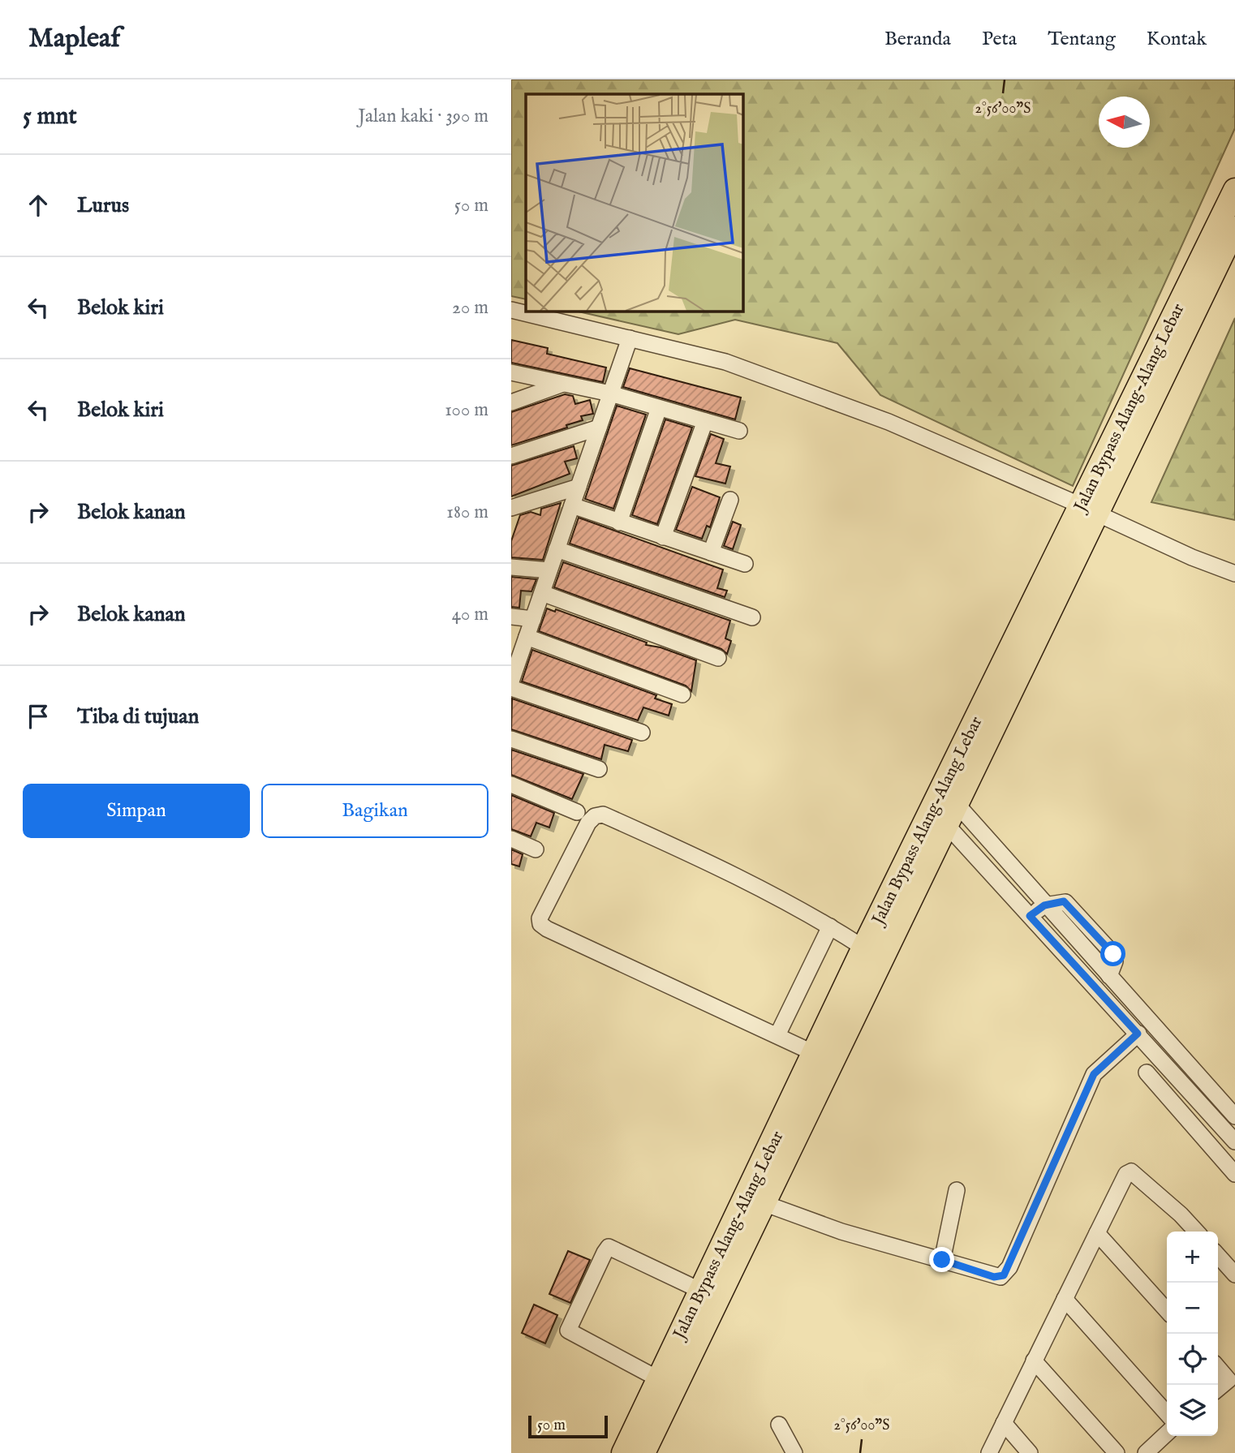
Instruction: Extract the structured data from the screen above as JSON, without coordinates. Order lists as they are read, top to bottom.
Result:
{
  "streets": {
    "highway": ["Jalan Bypass Alang-Alang Lebar"]
  },
  "scale_bar": "50 m",
  "north": "left",
  "page": {
    "header": "Mapleaf",
    "nav": [
      "Beranda",
      "Peta",
      "Tentang",
      "Kontak"
    ],
    "heading": ["5 mnt", "Jalan kaki · 390 m"],
    "list": [
      ["Lurus", "50 m"],
      ["Belok kiri", "20 m"],
      ["Belok kiri", "100 m"],
      ["Belok kanan", "180 m"],
      ["Belok kanan", "40 m"],
      "Tiba di tujuan"
    ],
    "buttons": ["Simpan", "Bagikan"],
    "map_buttons": ["+", "−"],
    "scale": "50 m"
  },
  "coordinates": ["2°56'00\"S"]
}
